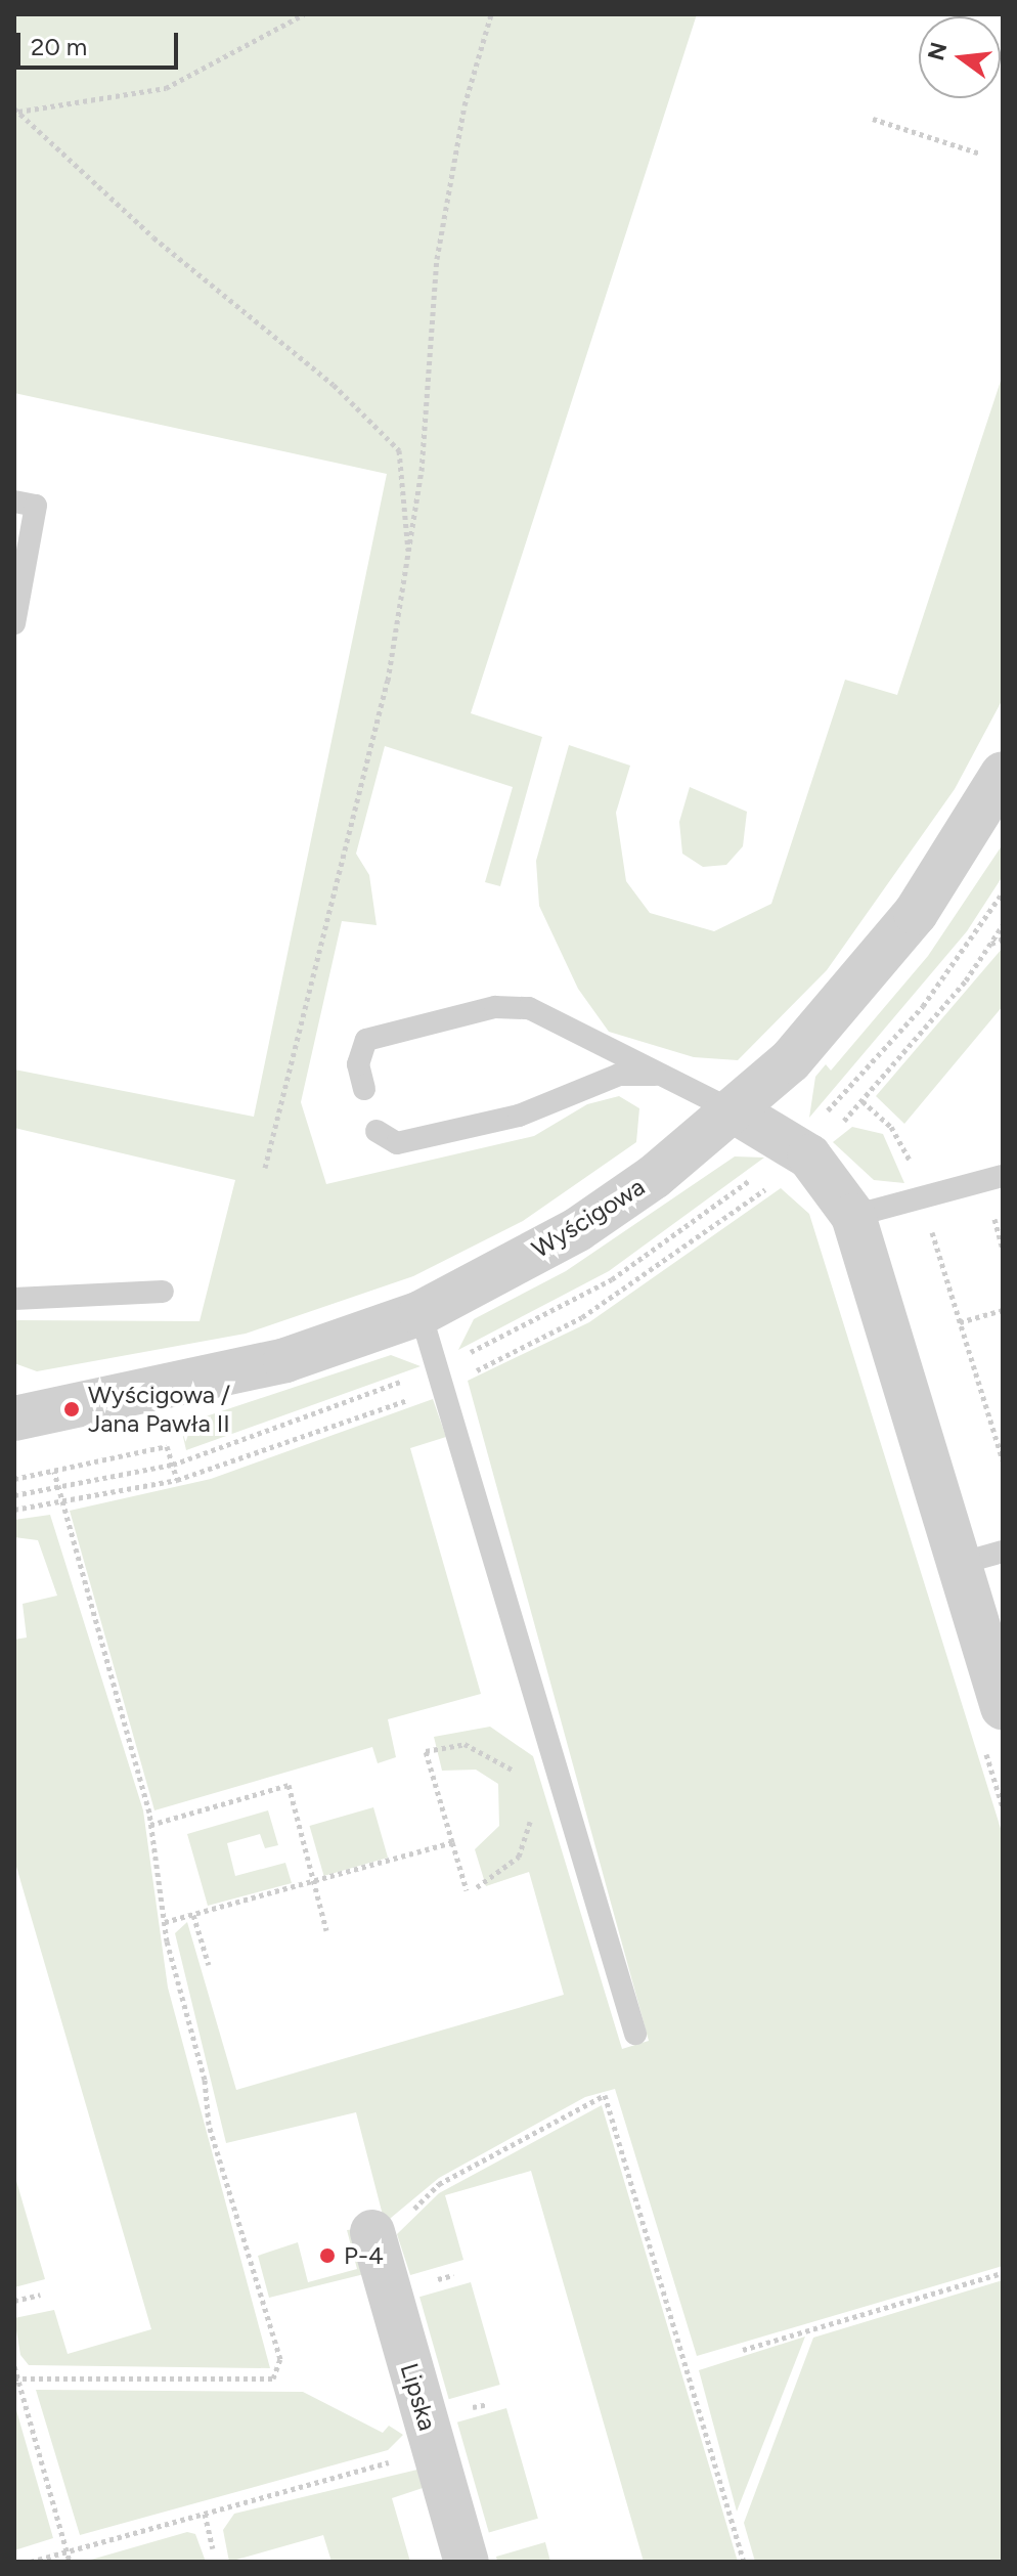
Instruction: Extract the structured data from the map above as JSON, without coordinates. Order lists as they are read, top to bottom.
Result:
{
  "streets": {
    "street": ["Wyścigowa", "Lipska"]
  },
  "places": ["Wyścigowa / Jana Pawła II", "P-4"],
  "scale_bar": "20 m",
  "north": "left"
}
